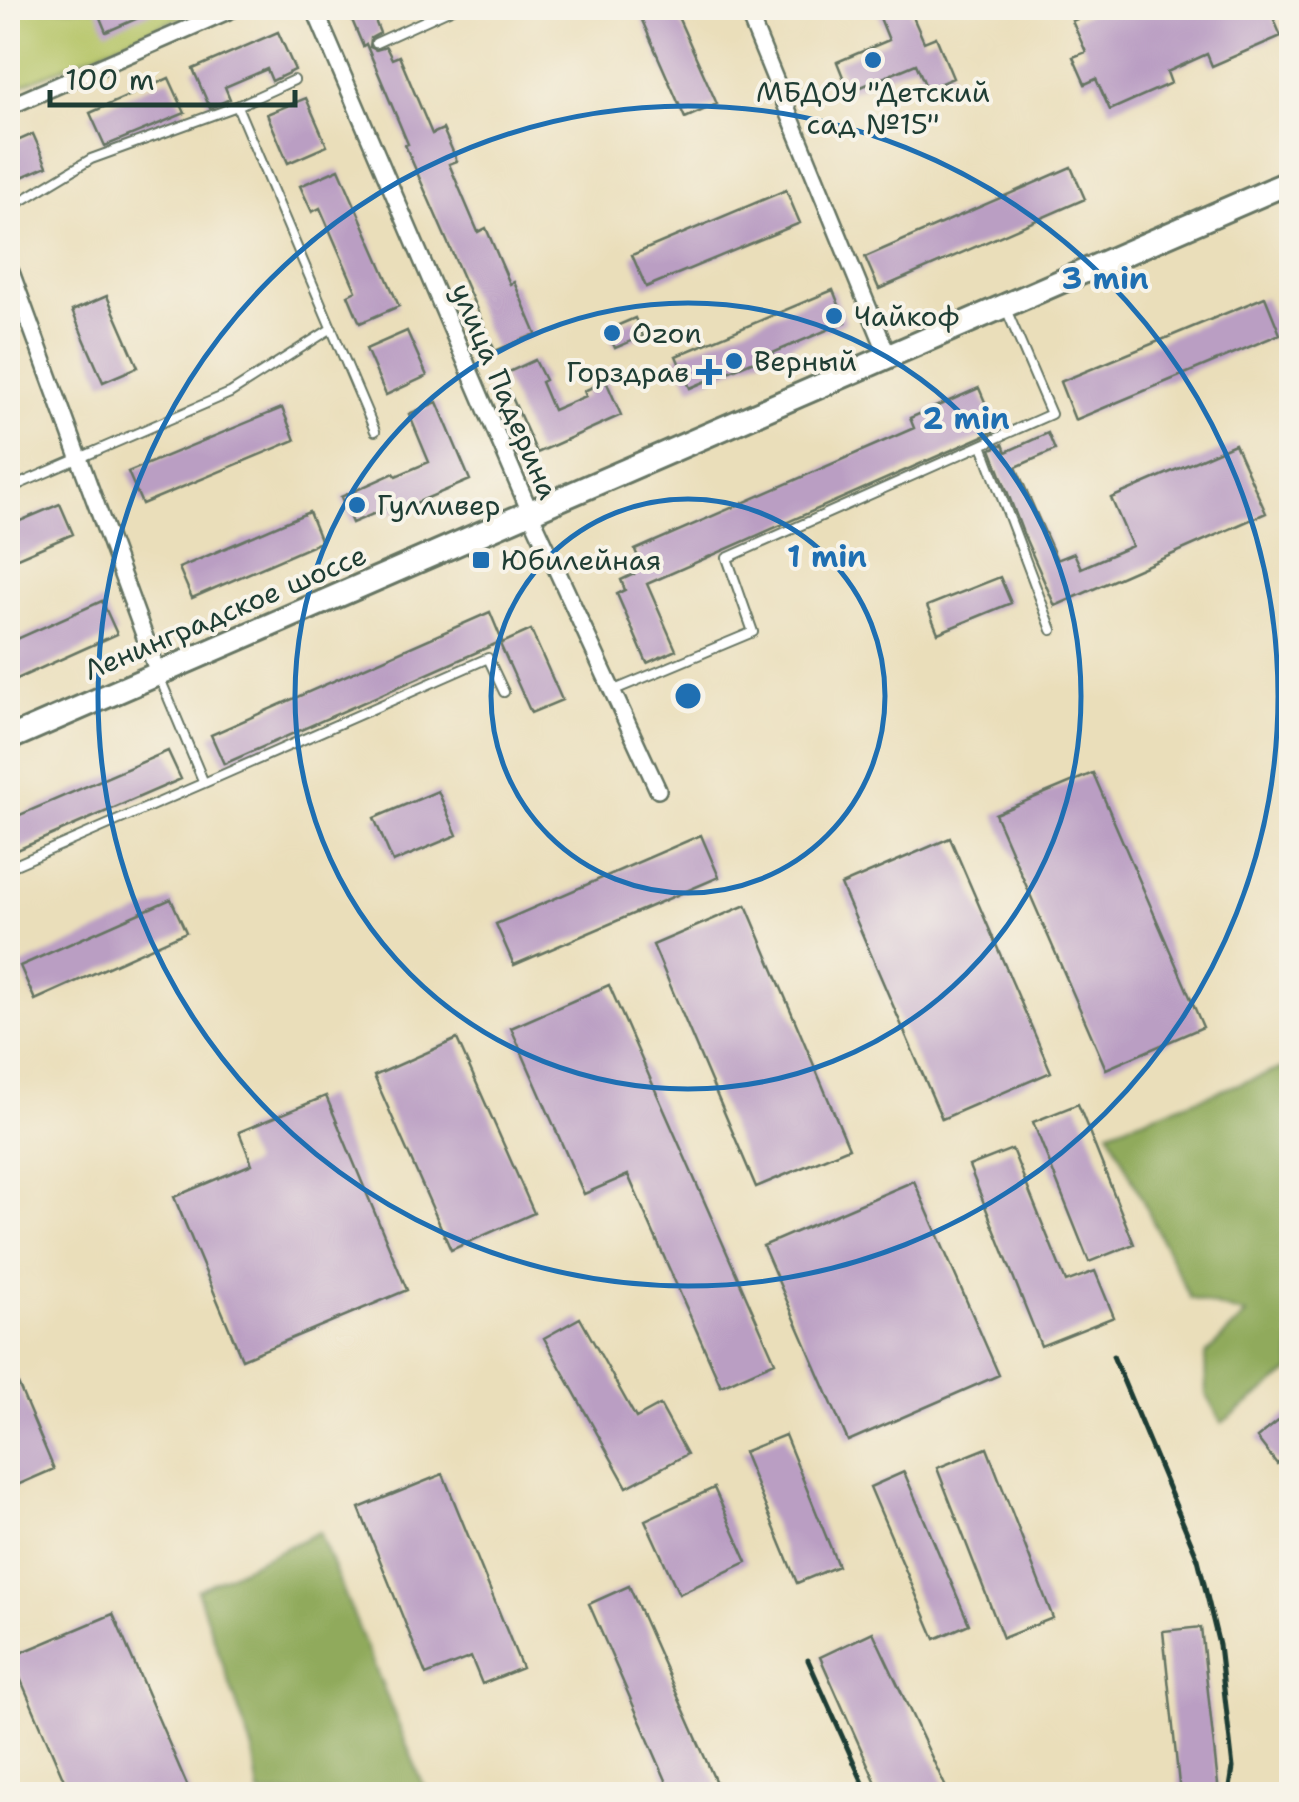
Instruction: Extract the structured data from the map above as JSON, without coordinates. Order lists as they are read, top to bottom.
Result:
{
  "streets": {
    "main road": ["Ленинградское шоссе"],
    "street": ["улица Падерина"]
  },
  "crossings": [
    ["улица Падерина", "Ленинградское шоссе"]
  ],
  "places": {
    "other": [
      "МБДОУ \"Детский сад №15\"",
      "Чайкоф",
      "Ozon",
      "Верный",
      "Гулливер"
    ],
    "health": ["Горздрав"],
    "transit": ["Юбилейная"]
  },
  "scale_bar": "100 m",
  "rings": ["3 min", "2 min", "1 min"]
}
